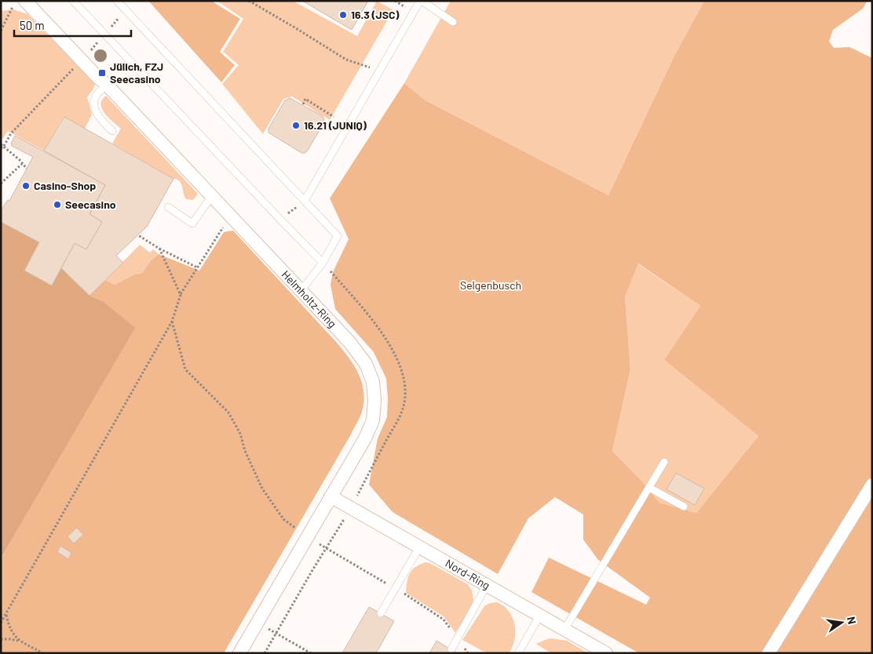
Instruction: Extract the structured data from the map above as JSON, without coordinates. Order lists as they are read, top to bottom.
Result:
{
  "streets": {
    "street": ["Helmholtz-Ring", "Nord-Ring"]
  },
  "crossings": [
    ["Helmholtz-Ring", "Nord-Ring"]
  ],
  "parks": ["Selgenbusch"],
  "places": {
    "other": [
      "16.3 (JSC)",
      "16.21 (JUNIQ)",
      "Casino-Shop",
      "Seecasino"
    ],
    "transit": ["Jülich, FZJ Seecasino"]
  },
  "scale_bar": "50 m",
  "north": "right"
}
